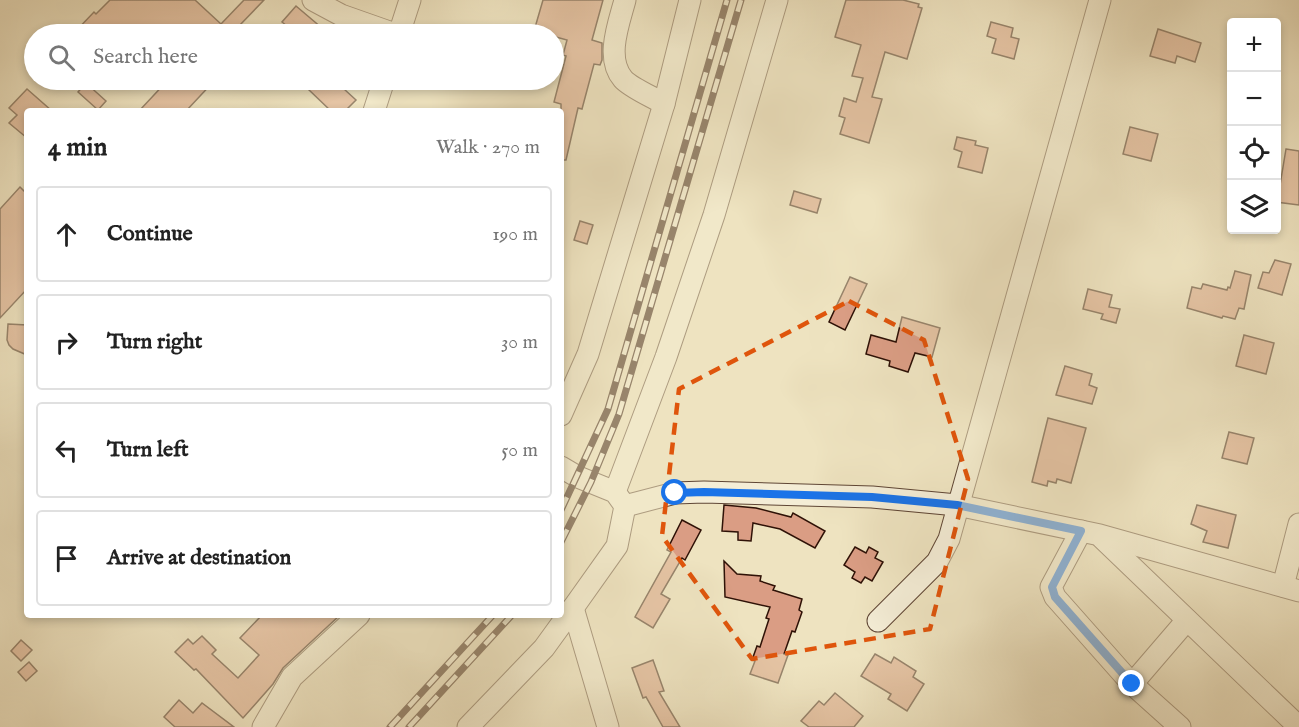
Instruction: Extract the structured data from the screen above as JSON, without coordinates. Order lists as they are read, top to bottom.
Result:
{
  "page": {
    "map_buttons": ["+", "−"],
    "search": "Search here",
    "heading": ["4 min", "Walk · 270 m"],
    "list": [
      ["Continue", "190 m"],
      ["Turn right", "30 m"],
      ["Turn left", "50 m"],
      "Arrive at destination"
    ]
  }
}
